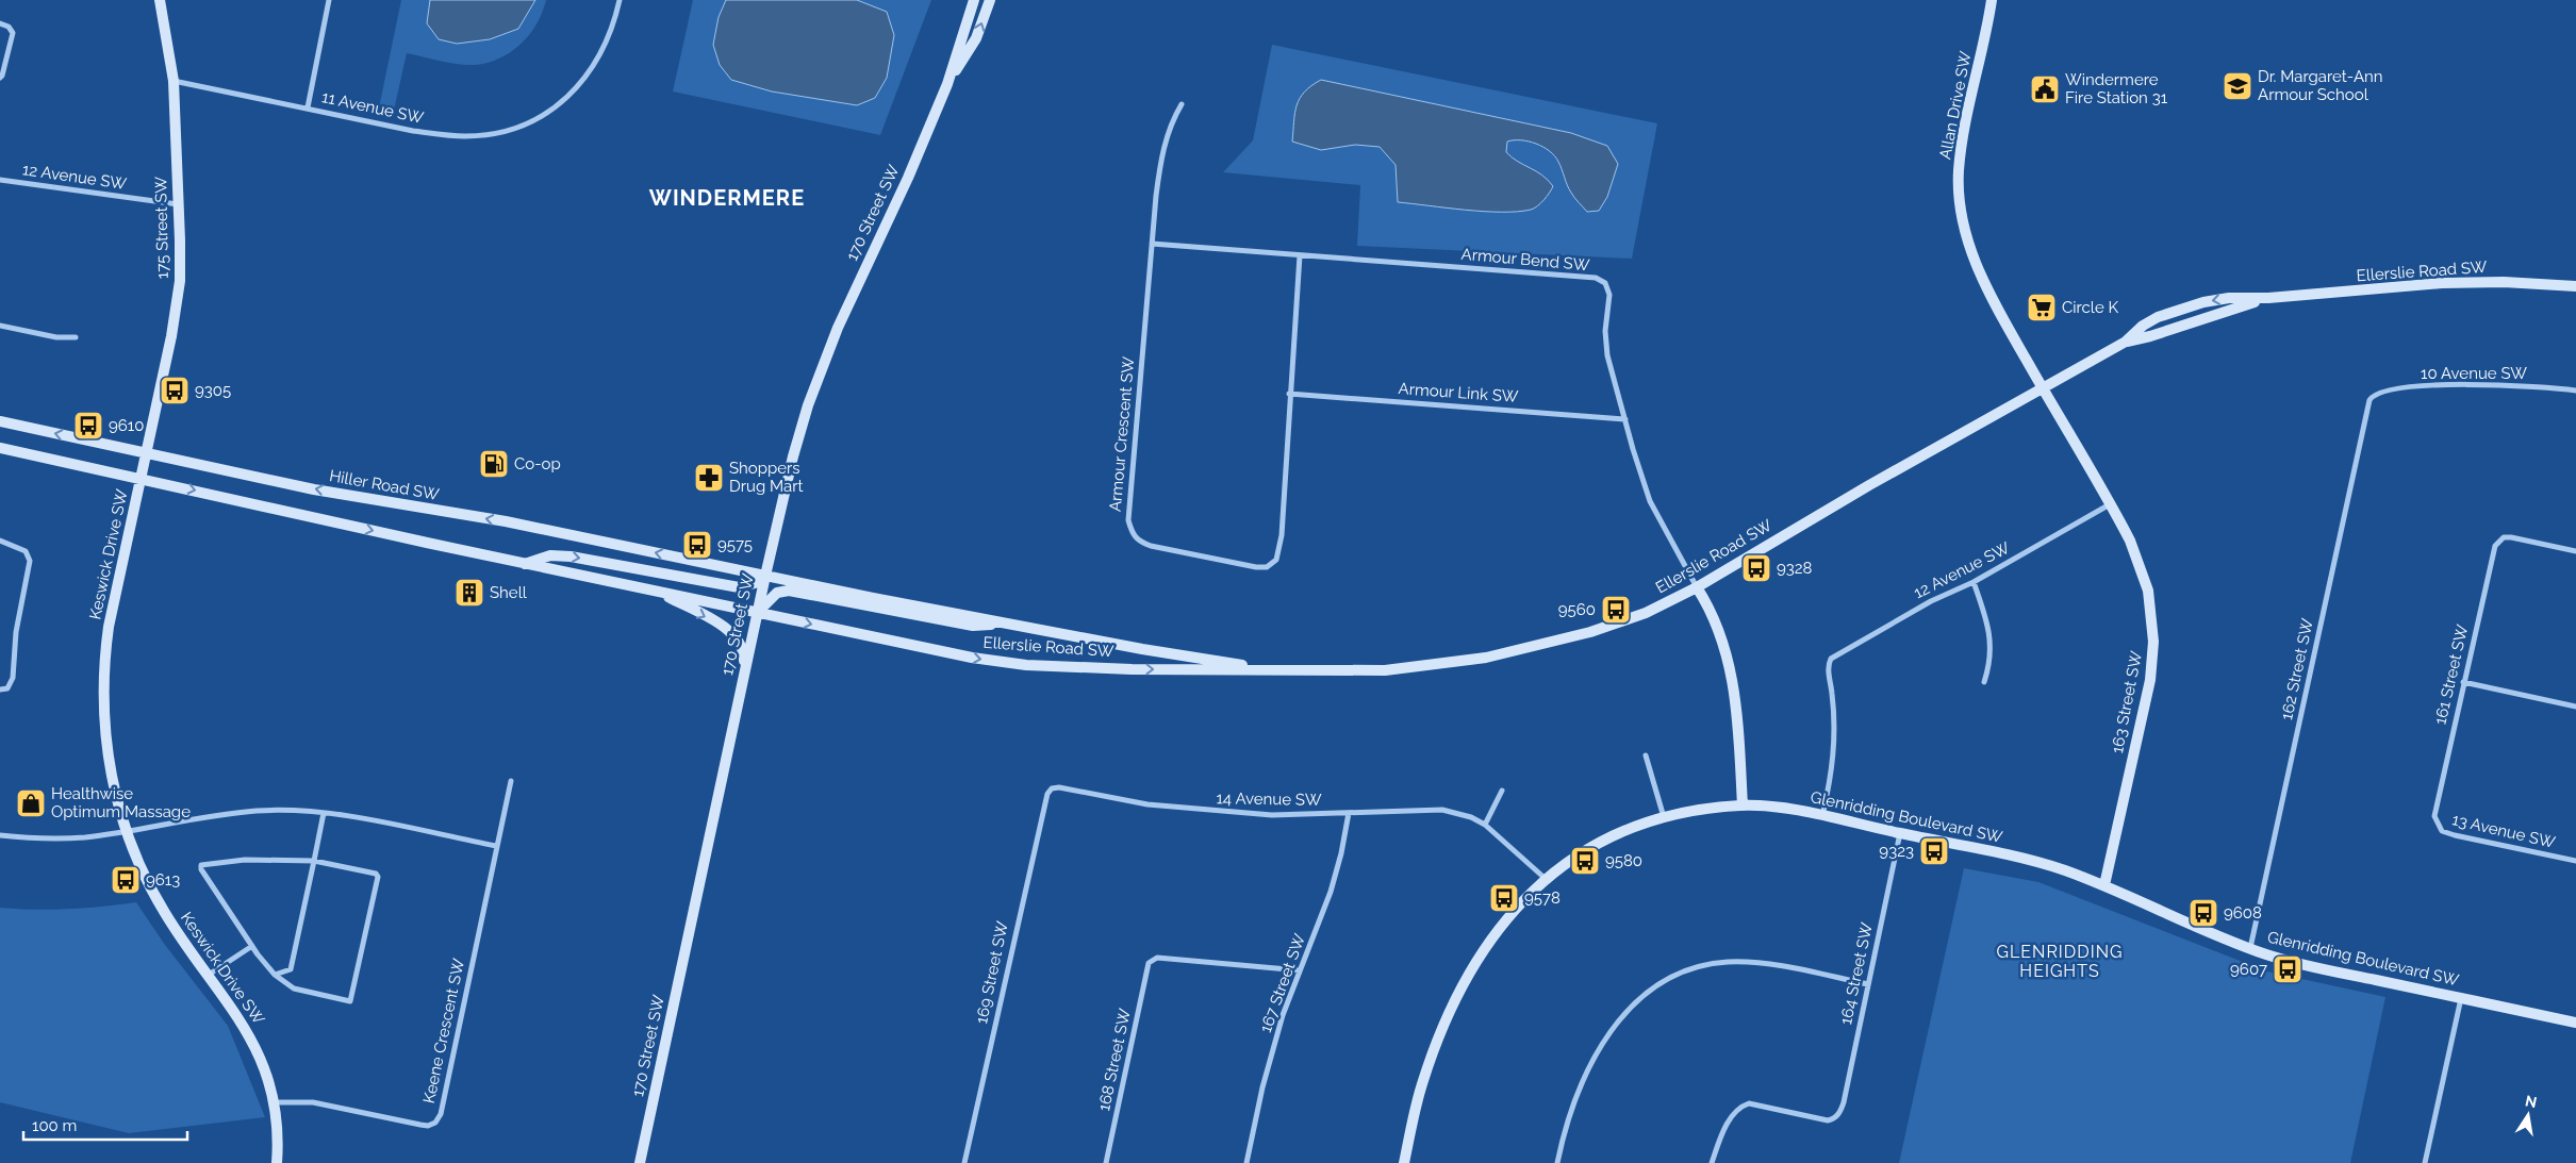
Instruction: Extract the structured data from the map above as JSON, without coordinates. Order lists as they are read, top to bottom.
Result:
{
  "streets": {
    "main road": [
      "Allan Drive SW",
      "170 Street SW",
      "175 Street SW",
      "Ellerslie Road SW",
      "Hiller Road SW",
      "Keswick Drive SW",
      "163 Street SW",
      "Glenridding Boulevard SW"
    ],
    "street": [
      "11 Avenue SW",
      "12 Avenue SW",
      "Armour Bend SW",
      "10 Avenue SW",
      "Armour Link SW",
      "Armour Crescent SW",
      "162 Street SW",
      "161 Street SW",
      "14 Avenue SW",
      "13 Avenue SW",
      "169 Street SW",
      "164 Street SW",
      "167 Street SW",
      "Keene Crescent SW",
      "168 Street SW"
    ]
  },
  "crossings": [
    ["Allan Drive SW", "Ellerslie Road SW"],
    ["Allan Drive SW", "163 Street SW"],
    ["11 Avenue SW", "175 Street SW"],
    ["12 Avenue SW", "175 Street SW"],
    ["12 Avenue SW", "163 Street SW"],
    ["12 Avenue SW", "Glenridding Boulevard SW"],
    ["170 Street SW", "Ellerslie Road SW"],
    ["170 Street SW", "Hiller Road SW"],
    ["175 Street SW", "Hiller Road SW"],
    ["175 Street SW", "Keswick Drive SW"],
    ["Armour Bend SW", "Ellerslie Road SW"],
    ["Armour Bend SW", "Armour Link SW"],
    ["Armour Bend SW", "Armour Crescent SW"],
    ["Ellerslie Road SW", "Hiller Road SW"],
    ["Ellerslie Road SW", "163 Street SW"],
    ["10 Avenue SW", "162 Street SW"],
    ["Armour Link SW", "Armour Crescent SW"],
    ["Hiller Road SW", "Keswick Drive SW"],
    ["Keswick Drive SW", "Keene Crescent SW"],
    ["162 Street SW", "Glenridding Boulevard SW"],
    ["161 Street SW", "13 Avenue SW"],
    ["163 Street SW", "Glenridding Boulevard SW"],
    ["14 Avenue SW", "Glenridding Boulevard SW"],
    ["14 Avenue SW", "169 Street SW"],
    ["14 Avenue SW", "167 Street SW"],
    ["Glenridding Boulevard SW", "164 Street SW"],
    ["167 Street SW", "168 Street SW"]
  ],
  "districts": ["WINDERMERE", "GLENRIDDING HEIGHTS"],
  "places": {
    "school or university": ["Dr. Margaret-Ann Armour School"],
    "public building": ["Windermere Fire Station 31"],
    "supermarket": ["Circle K"],
    "bus stop": [
      "9305",
      "9610",
      "9575",
      "9328",
      "9560",
      "9323",
      "9580",
      "9613",
      "9578",
      "9608",
      "9607"
    ],
    "fuel station": ["Co-op"],
    "pharmacy": ["Shoppers Drug Mart"],
    "building": ["Shell"],
    "shop": ["Healthwise Optimum Massage"]
  },
  "scale_bar": "100 m",
  "north": "top"
}
